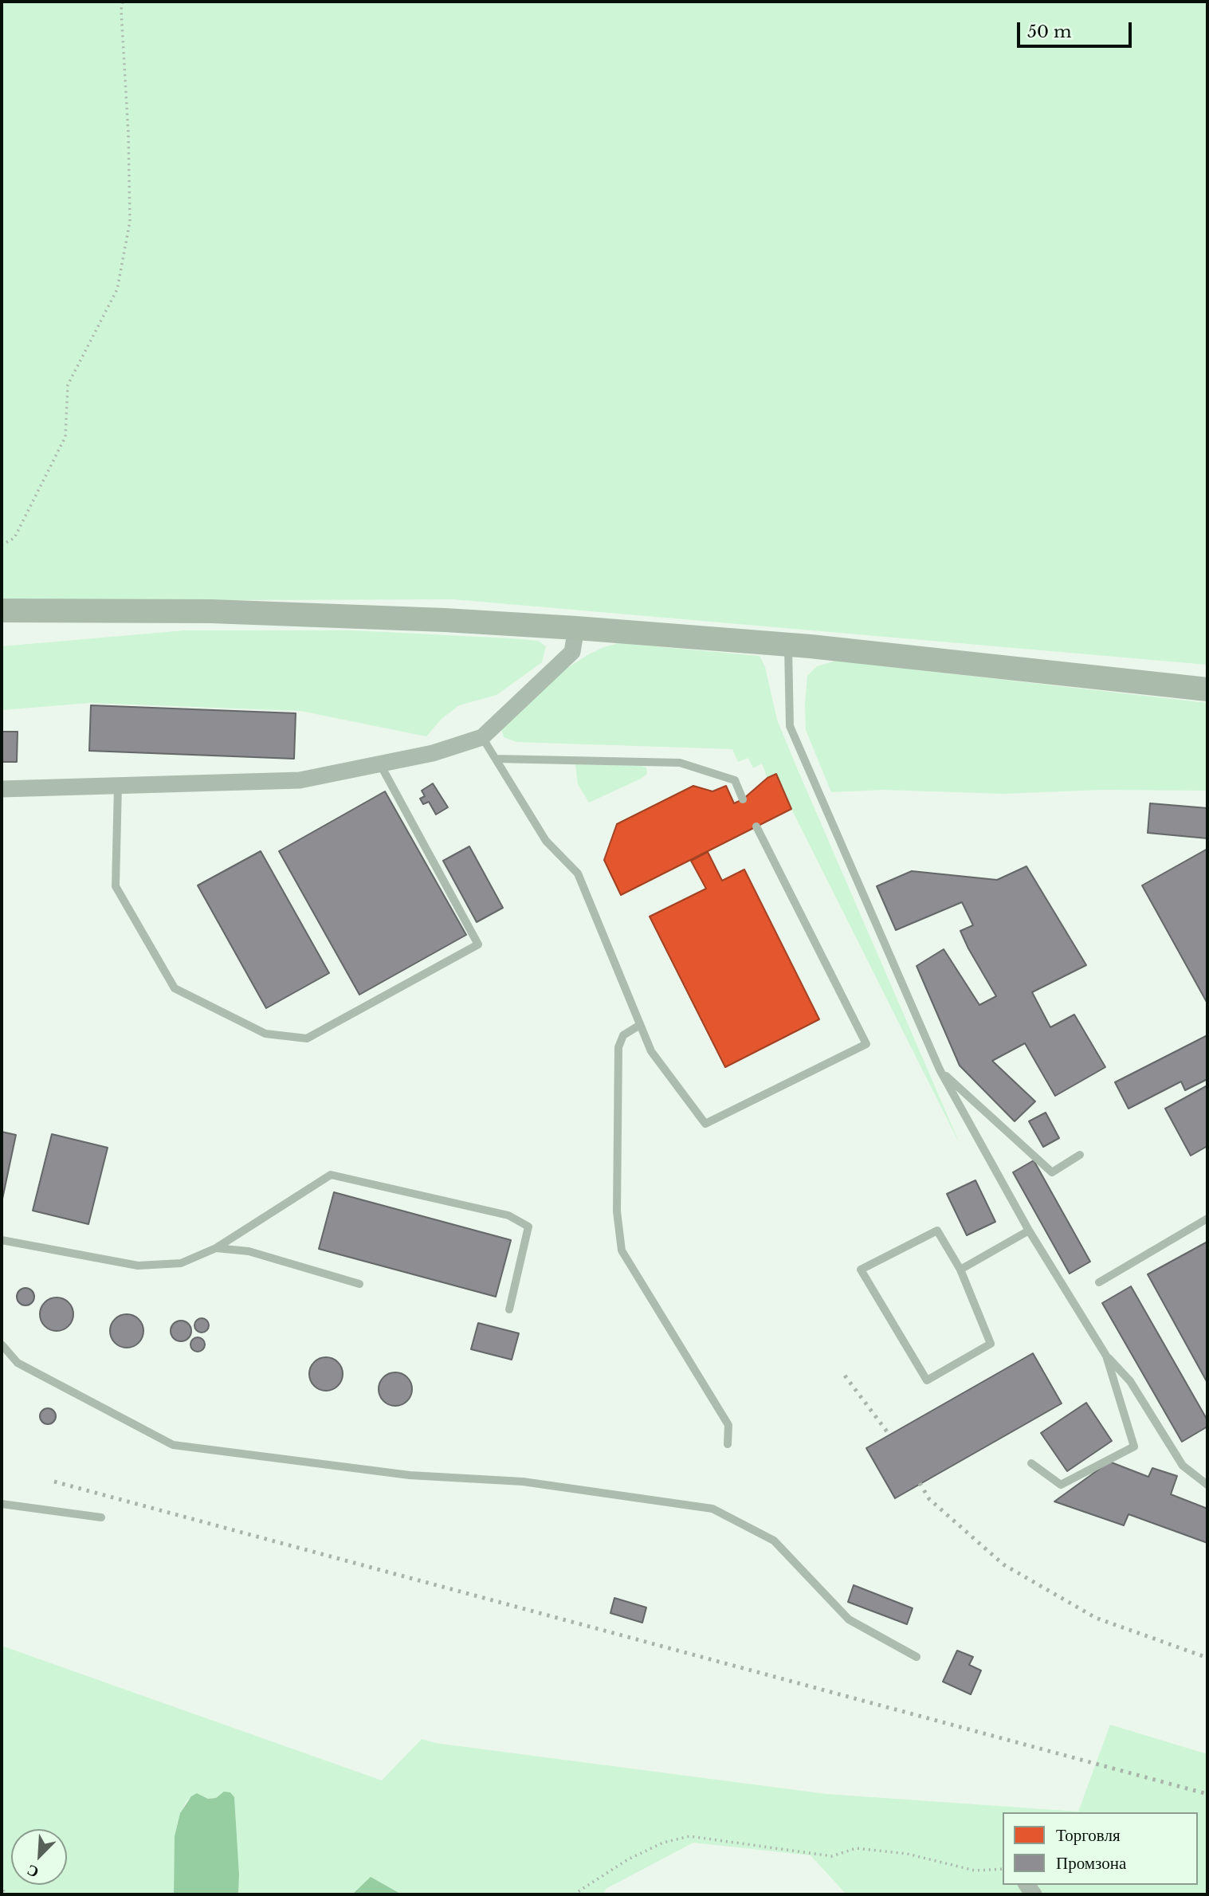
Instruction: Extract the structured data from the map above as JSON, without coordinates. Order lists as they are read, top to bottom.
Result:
{
  "legend": ["Торговля", "Промзона"],
  "scale_bar": "50 m",
  "north": "bottom left"
}
